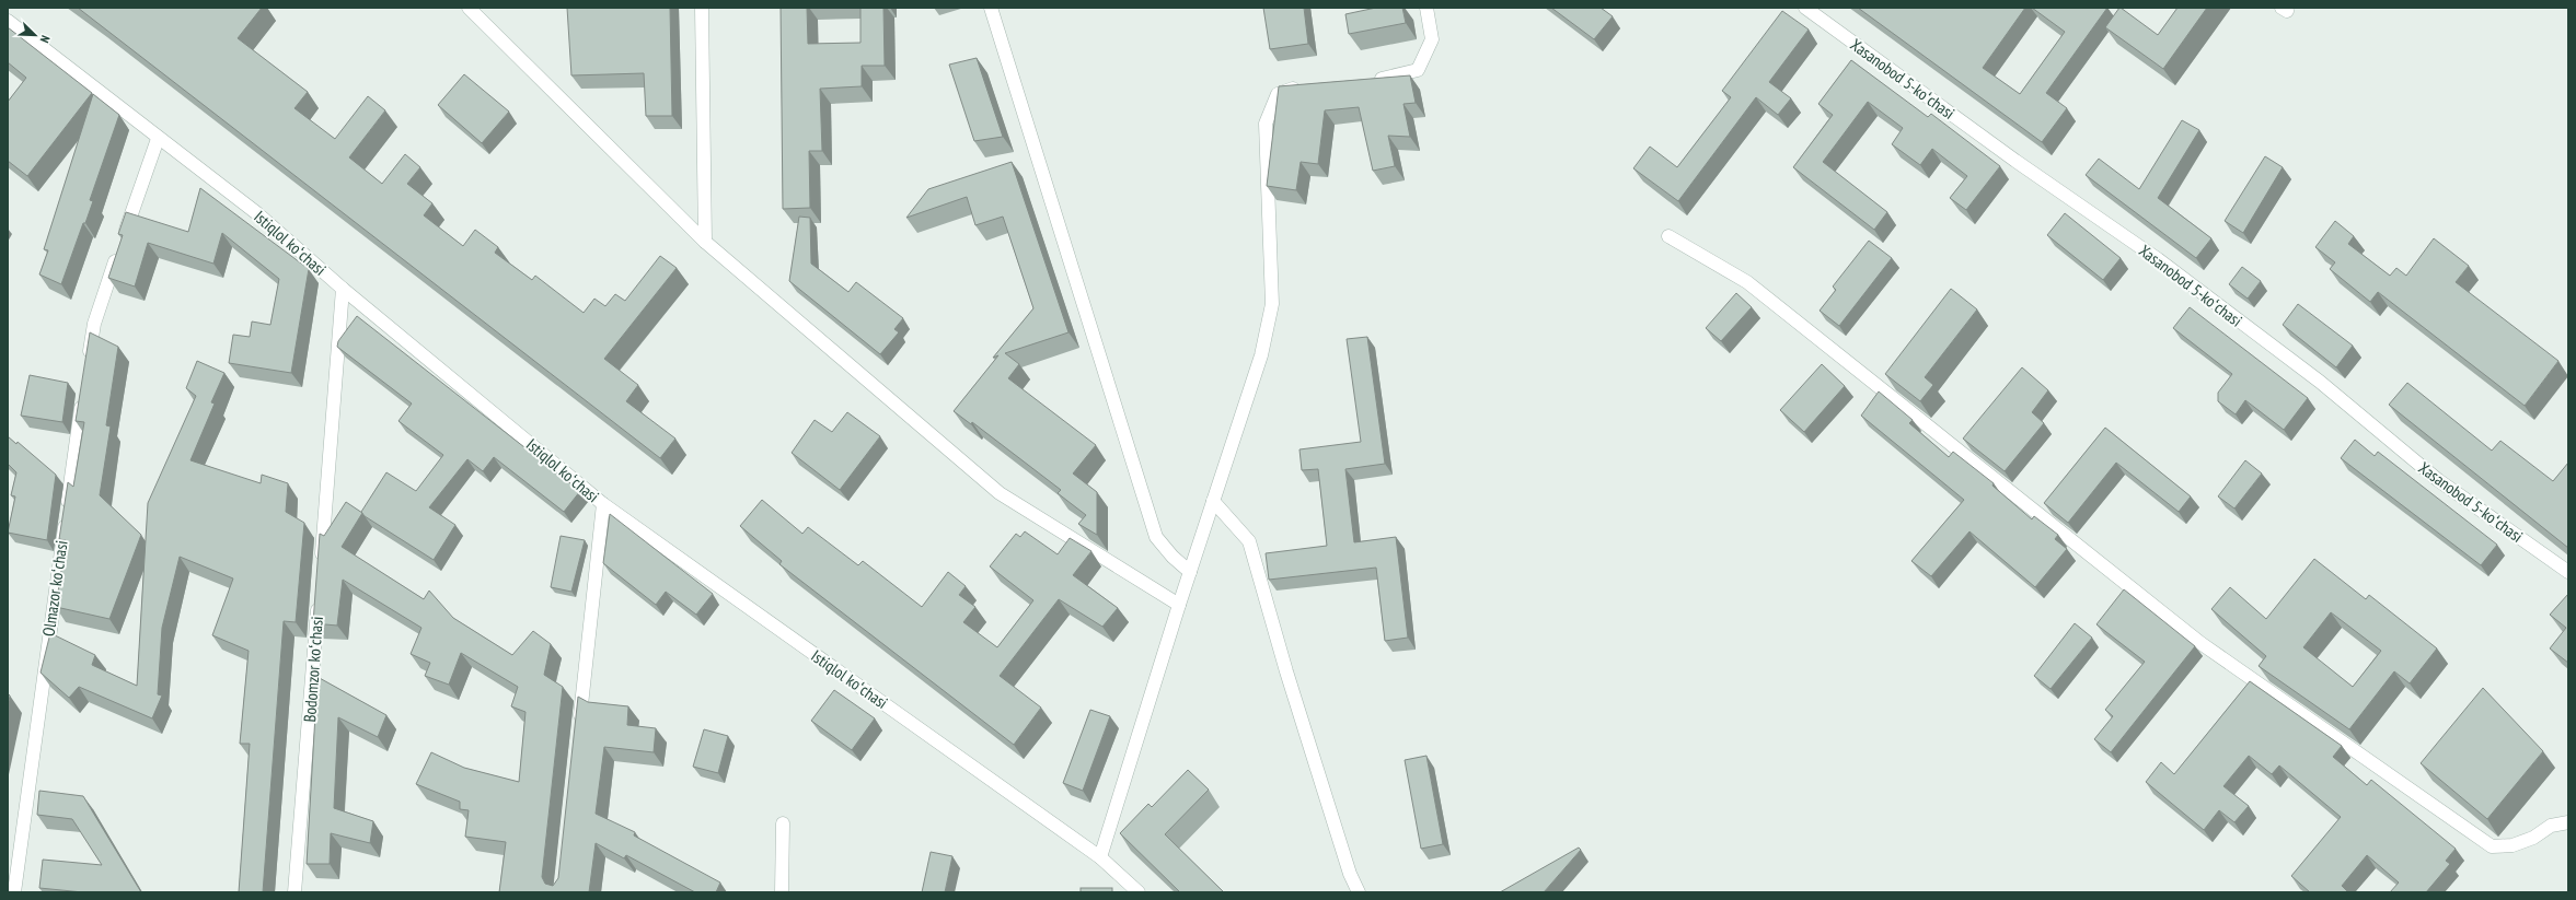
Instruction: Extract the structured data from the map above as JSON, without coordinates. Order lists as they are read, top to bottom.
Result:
{
  "streets": {
    "street": [
      "Xasanobod 5-koʻchasi",
      "Istiqlol koʻchasi",
      "Olmazor koʻchasi",
      "Bodomzor koʻchasi"
    ]
  },
  "north": "bottom right"
}
